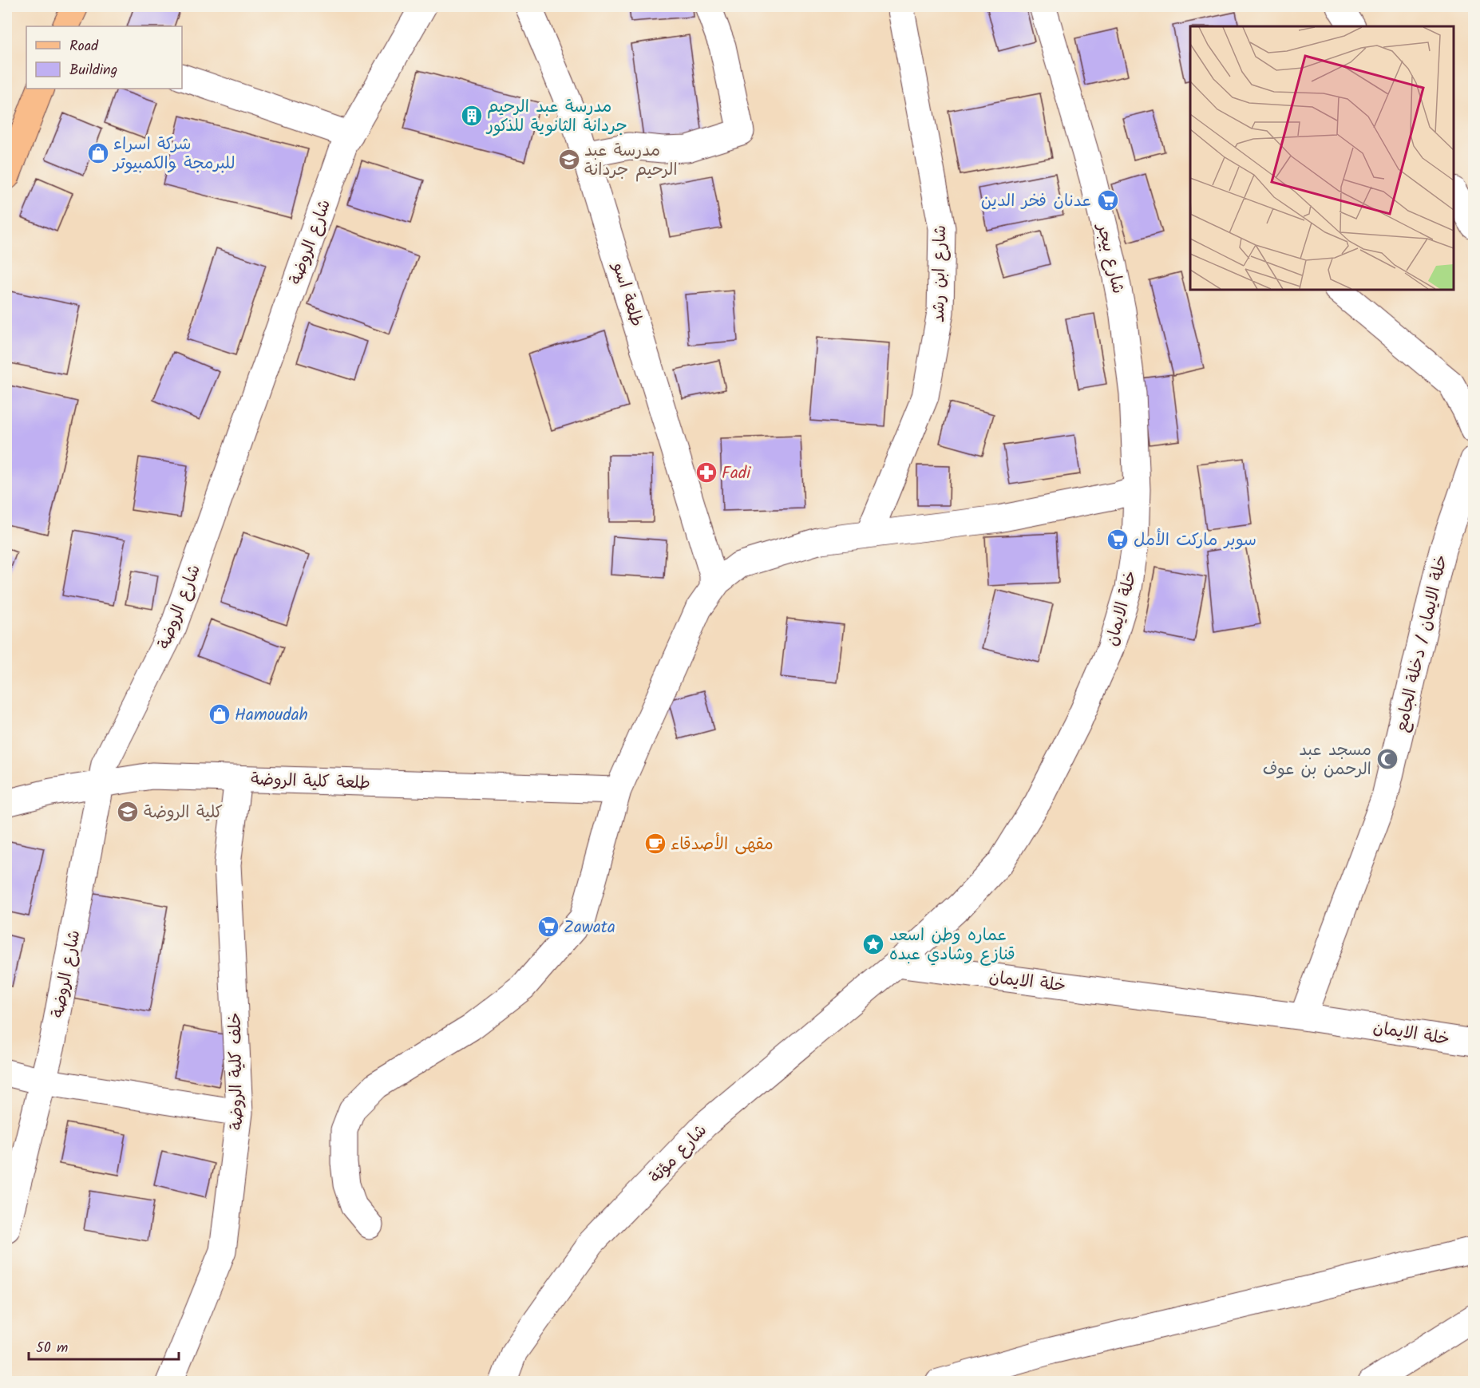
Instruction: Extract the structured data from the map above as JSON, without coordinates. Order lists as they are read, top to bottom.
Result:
{
  "streets": {
    "street": [
      "شارع الروضة",
      "شارع بيجر",
      "شارع ابن رشد",
      "طلعة اسو",
      "خلة الايمان",
      "خلة الايمان / دخلة الجامع",
      "طلعة كلية الروضة",
      "خلف كلية الروضة",
      "شارع مؤتة"
    ]
  },
  "crossings": [
    ["شارع الروضة", "طلعة كلية الروضة"],
    ["شارع بيجر", "خلة الايمان"],
    ["خلة الايمان", "خلة الايمان / دخلة الجامع"],
    ["خلة الايمان", "شارع مؤتة"],
    ["طلعة كلية الروضة", "خلف كلية الروضة"]
  ],
  "places": {
    "building": ["مدرسة عبد الرحيم جردانة الثانوية للذكور"],
    "shop": ["شركة اسراء للبرمجة والكمبيوتر", "Hamoudah"],
    "school or university": ["مدرسة عبد الرحيم جردانة", "كلية الروضة"],
    "supermarket": ["عدنان فخر الدين", "سوبر ماركت الأمل", "Zawata"],
    "pharmacy": ["Fadi"],
    "mosque": ["مسجد عبد الرحمن بن عوف"],
    "cafe": ["مقهى الأصدقاء"],
    "place": ["عماره وطن اسعد قنازع وشادي عبده"]
  },
  "legend": ["Road", "Building"],
  "scale_bar": "50 m"
}
